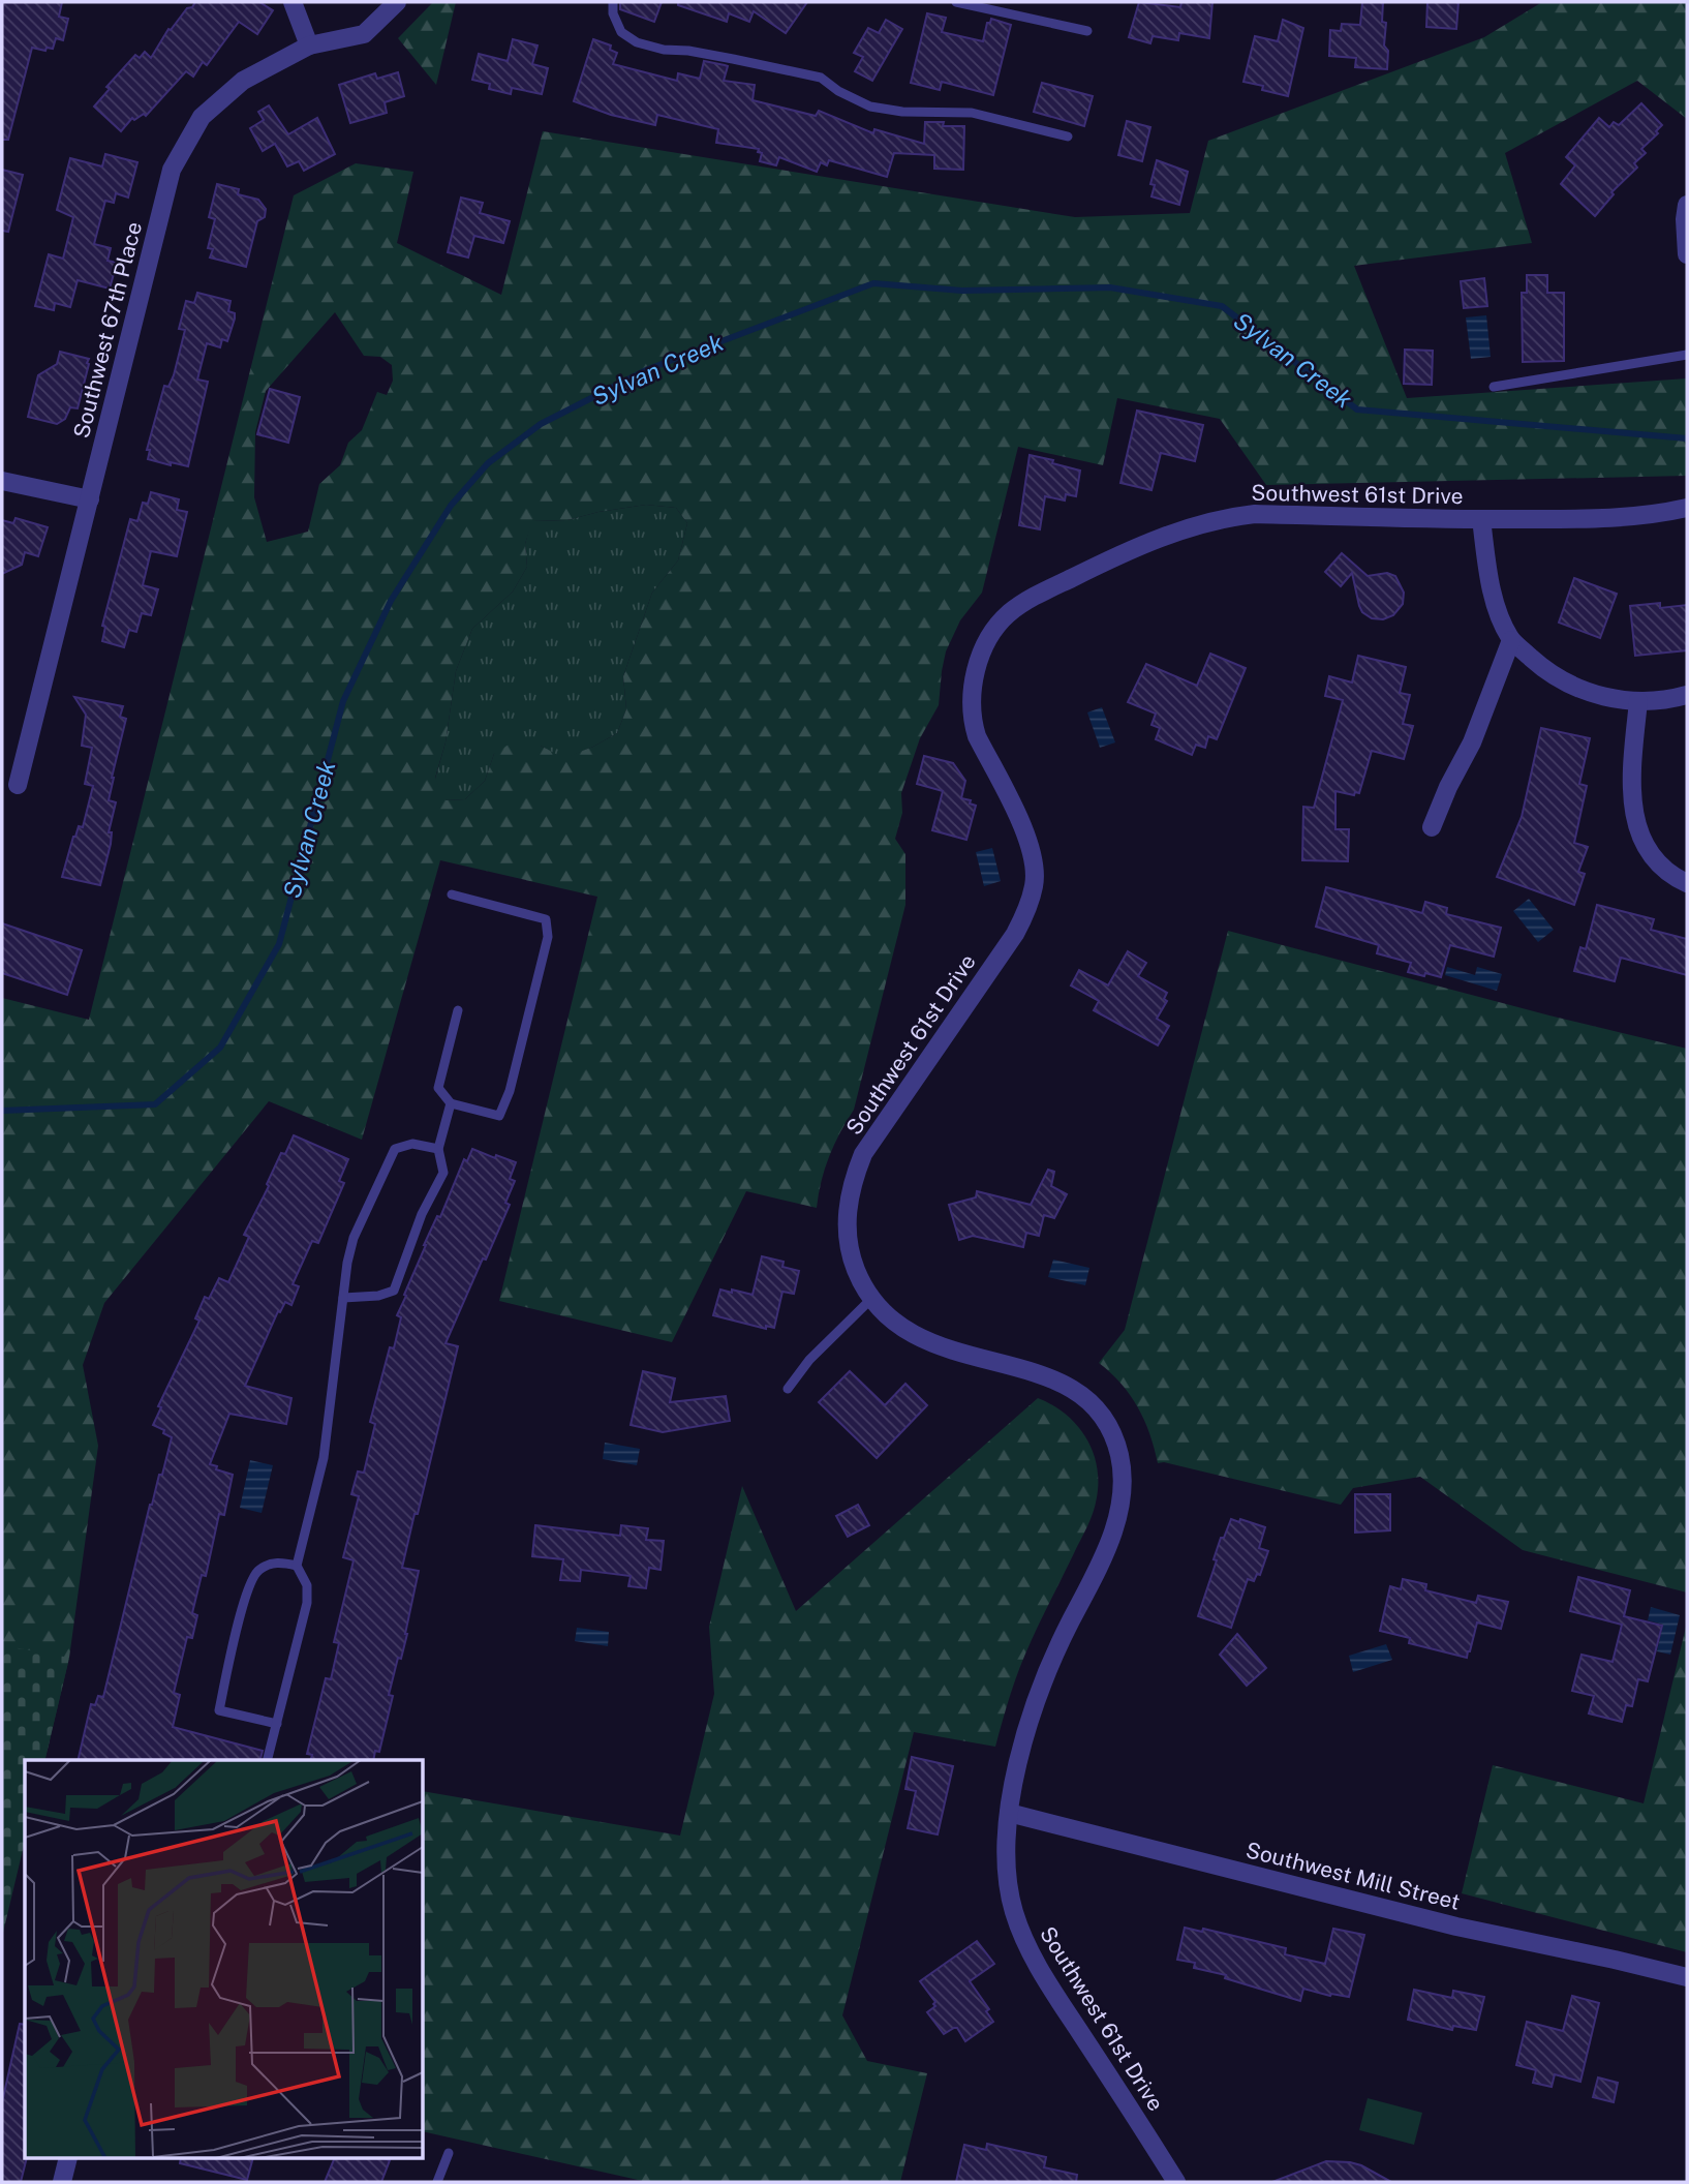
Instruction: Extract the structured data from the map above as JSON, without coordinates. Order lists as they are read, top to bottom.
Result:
{
  "streets": {
    "street": ["Southwest 67th Place", "Southwest 61st Drive", "Southwest Mill Street"]
  },
  "crossings": [
    ["Southwest 61st Drive", "Southwest Mill Street"]
  ],
  "water": ["Sylvan Creek"]
}
